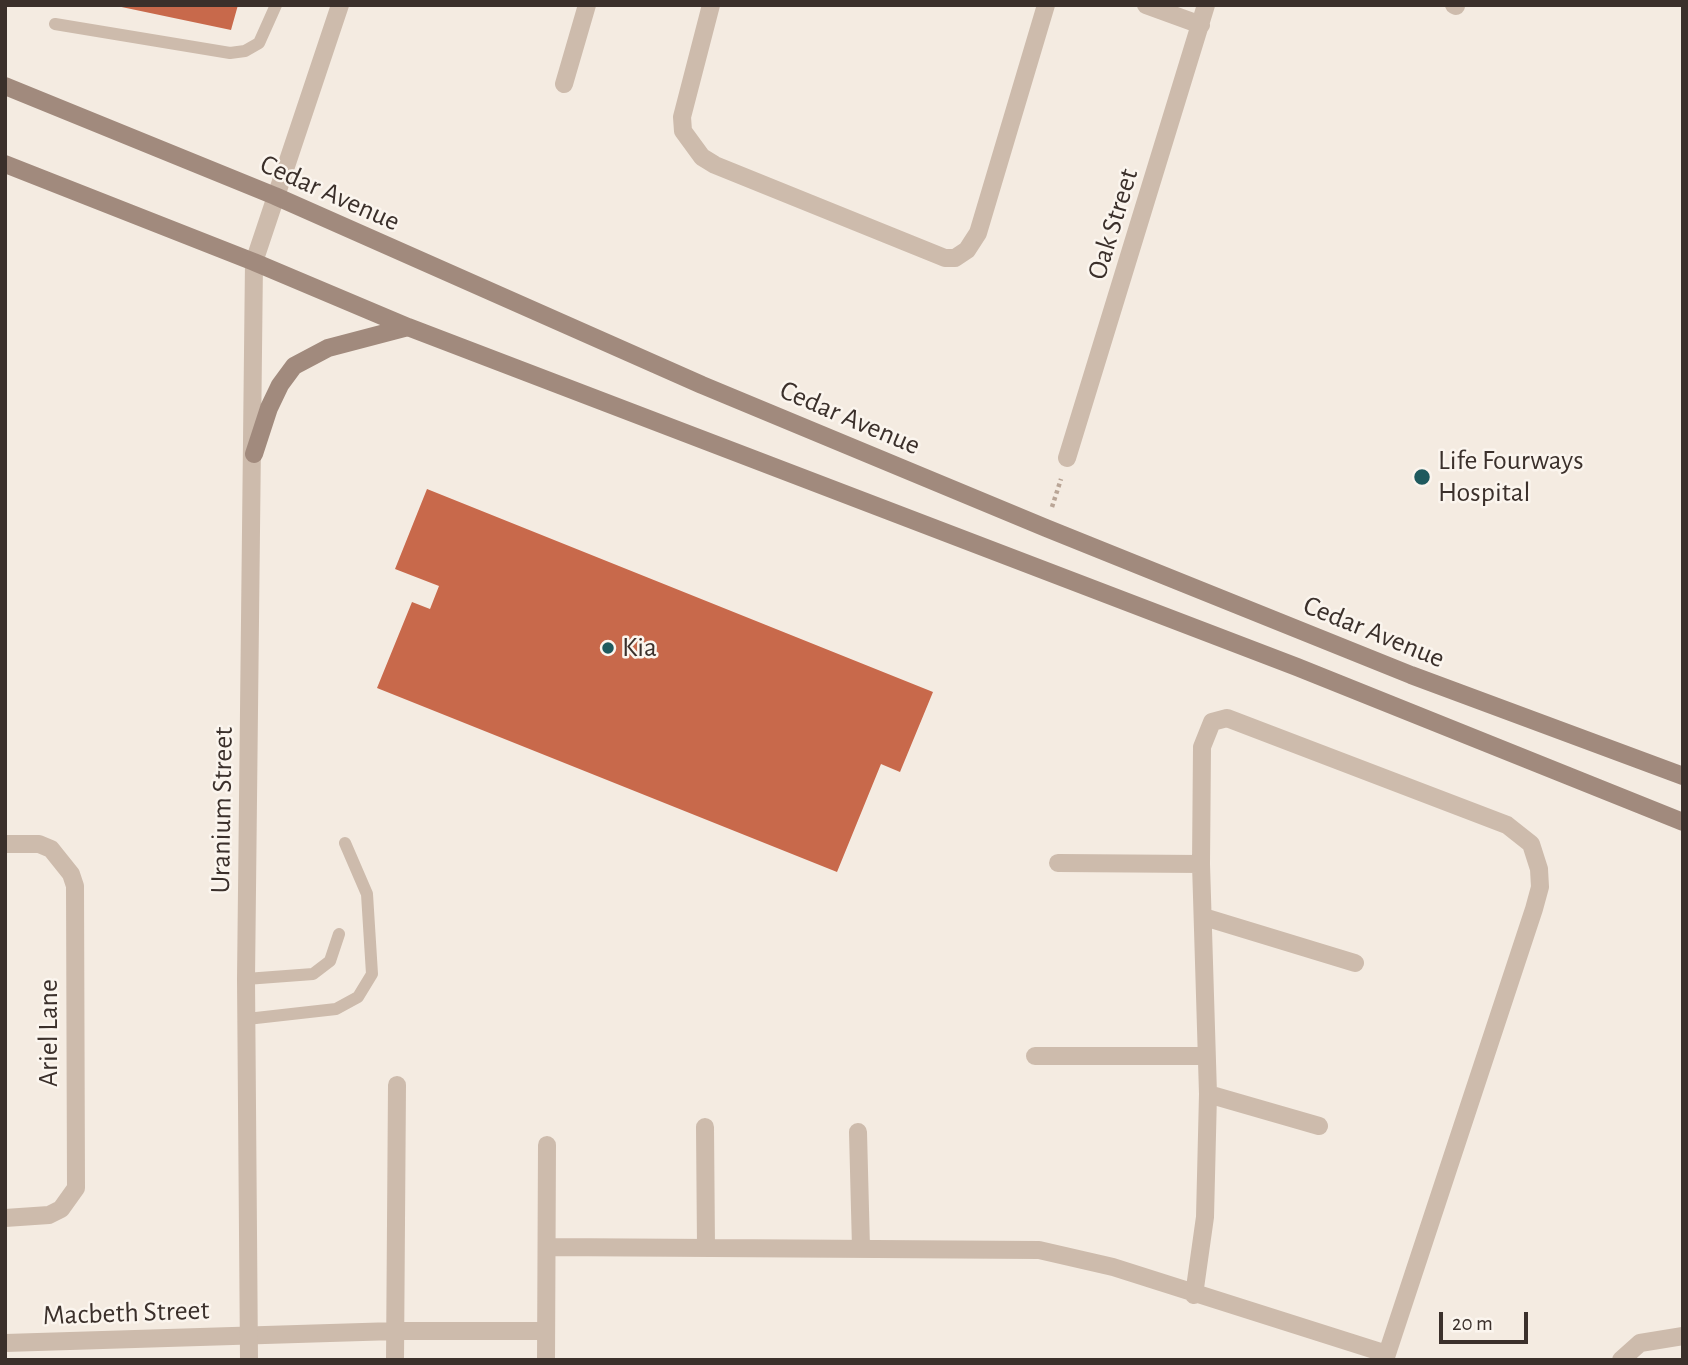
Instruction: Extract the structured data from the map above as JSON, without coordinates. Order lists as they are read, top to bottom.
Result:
{
  "streets": {
    "main road": ["Cedar Avenue"],
    "street": [
      "Oak Street",
      "Uranium Street",
      "Ariel Lane",
      "Macbeth Street"
    ]
  },
  "crossings": [
    ["Cedar Avenue", "Uranium Street"],
    ["Uranium Street", "Macbeth Street"]
  ],
  "places": ["Life Fourways Hospital", "Kia"],
  "scale_bar": "20 m"
}
